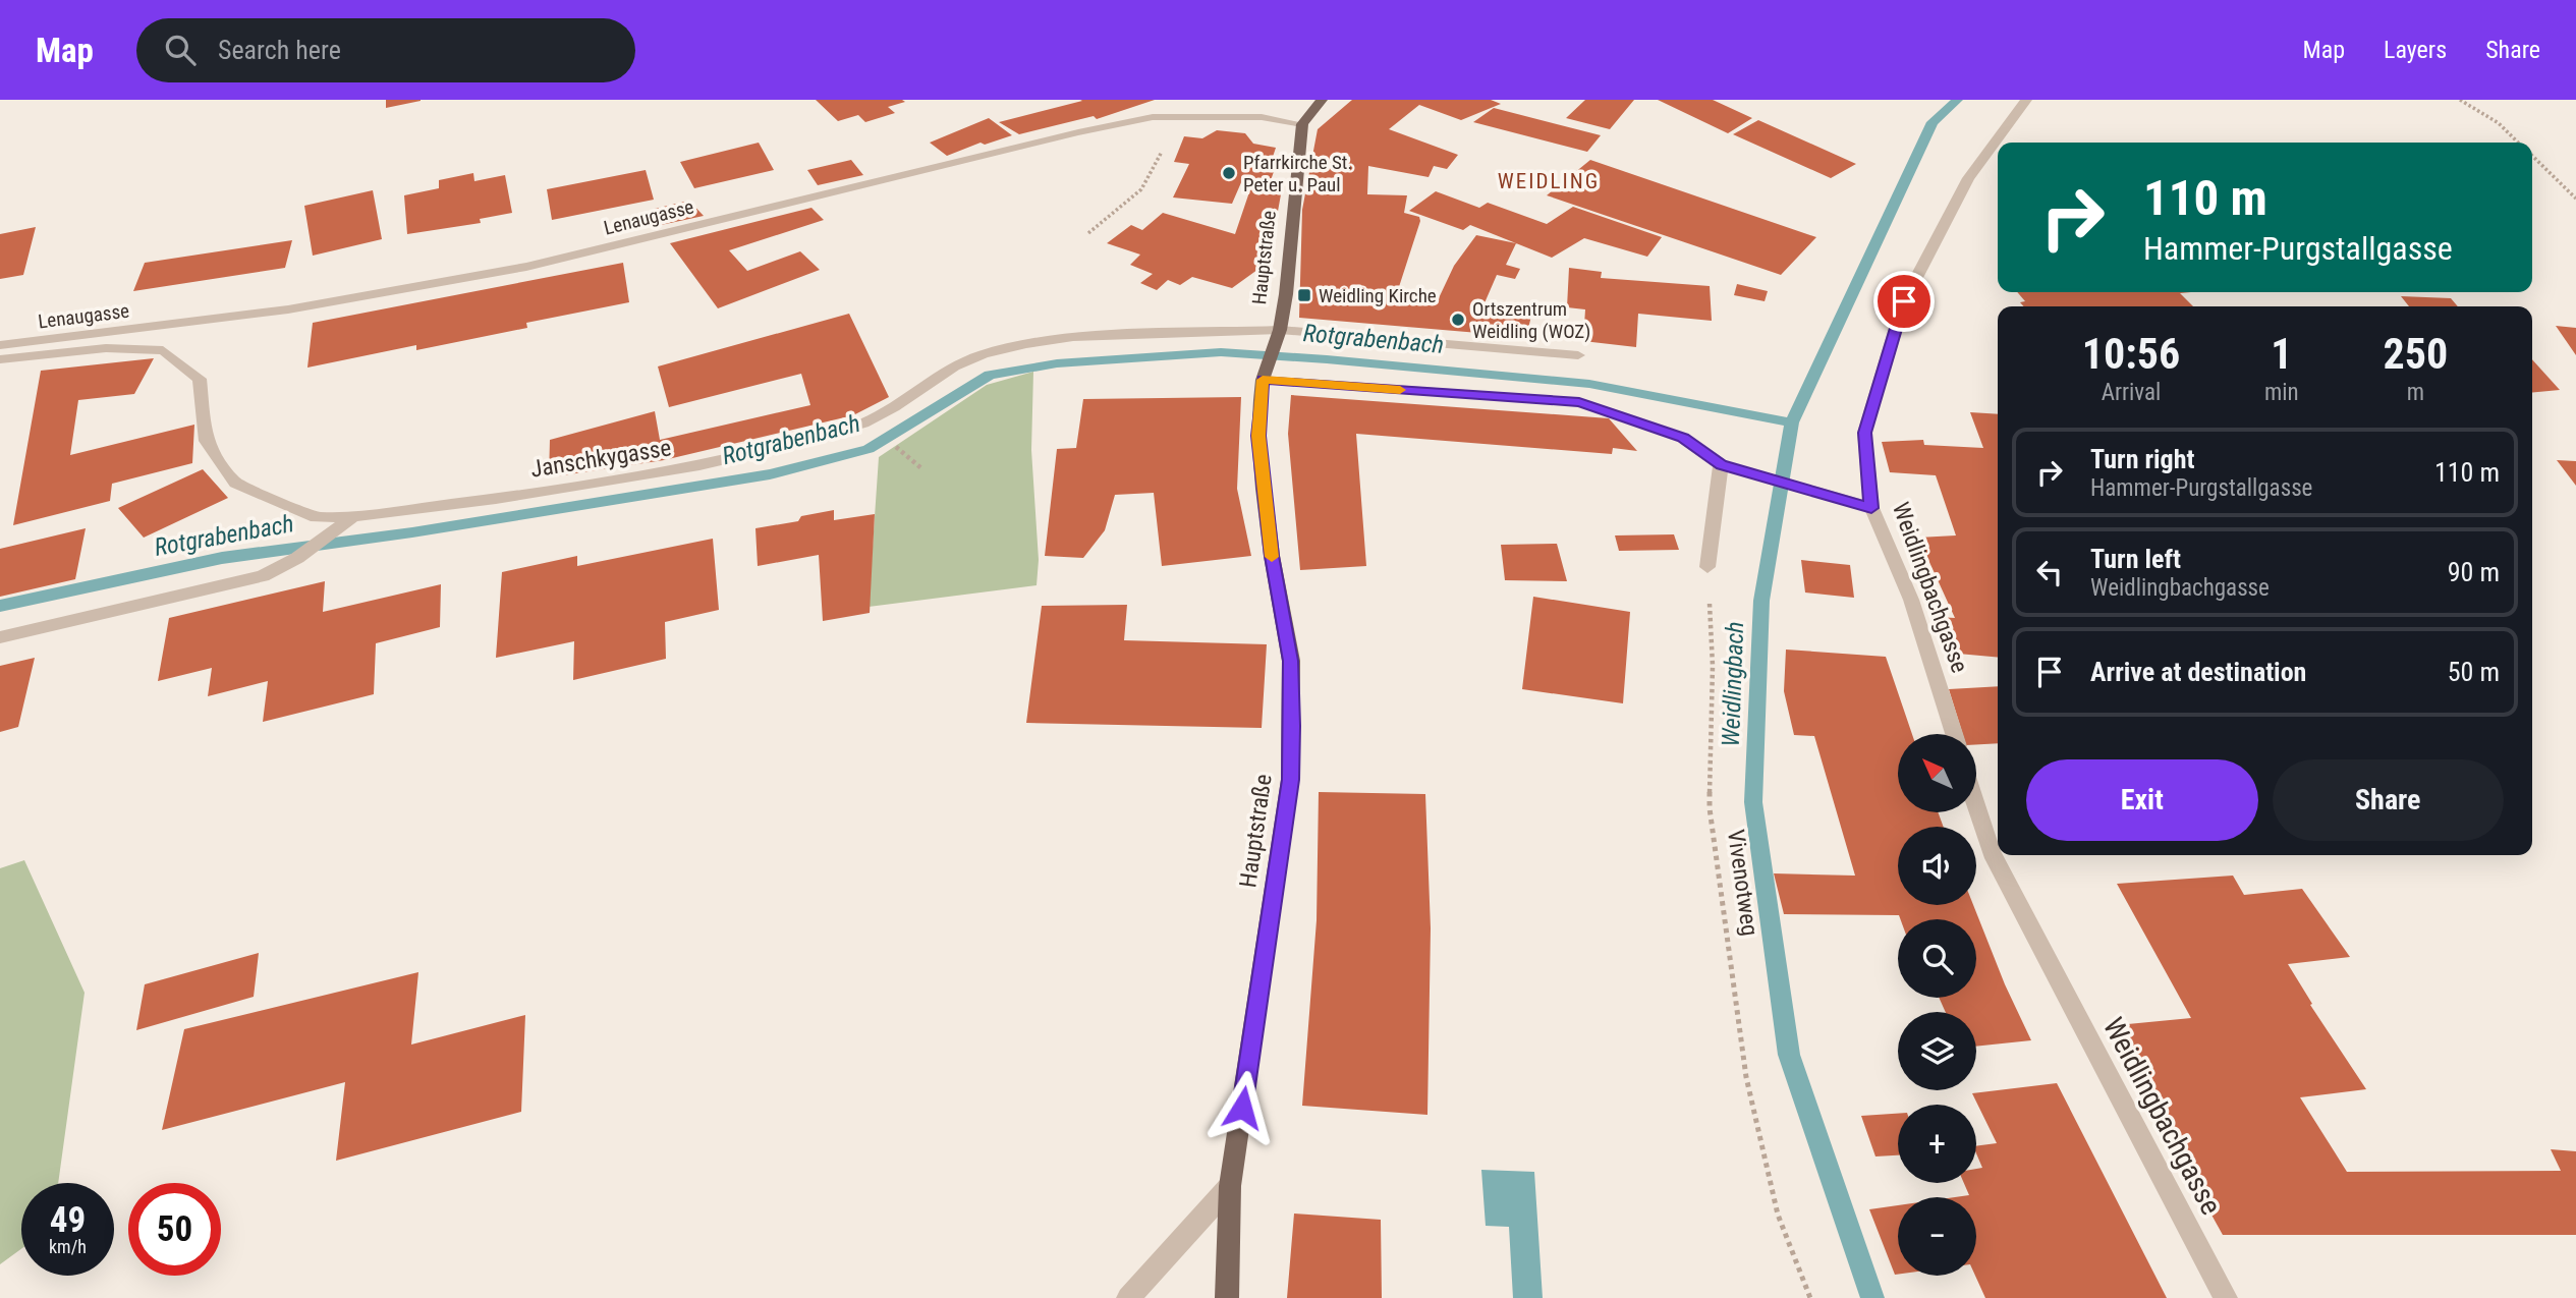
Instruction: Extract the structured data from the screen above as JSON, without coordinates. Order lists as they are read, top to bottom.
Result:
{
  "streets": {
    "main road": ["Hauptstraße"],
    "street": ["Lenaugasse", "Janschkygasse", "Weidlingbachgasse"],
    "path": ["Vivenotweg"]
  },
  "crossings": [
    ["Lenaugasse", "Hauptstraße"],
    ["Hauptstraße", "Janschkygasse"]
  ],
  "districts": ["WEIDLING"],
  "water": ["Rotgrabenbach", "Weidlingbach"],
  "places": {
    "other": ["Pfarrkirche St. Peter u. Paul", "Ortszentrum Weidling (WOZ)"],
    "transit": ["Weidling Kirche"]
  },
  "north": "top left",
  "page": {
    "header": "Map",
    "search": "Search here",
    "nav": ["Map", "Layers", "Share"],
    "turn": ["110 m", "Hammer-Purgstallgasse"],
    "eta": [
      "10:56",
      "Arrival",
      "1",
      "min",
      "250",
      "m"
    ],
    "list": [
      {
        "name": "Turn right",
        "note": "Hammer-Purgstallgasse",
        "value": "110 m"
      },
      {
        "name": "Turn left",
        "note": "Weidlingbachgasse",
        "value": "90 m"
      },
      {
        "name": "Arrive at destination",
        "value": "50 m"
      }
    ],
    "map_buttons": ["+", "−"],
    "buttons": ["Exit", "Share"],
    "speed": "49 km/h",
    "limit": "50"
  }
}
